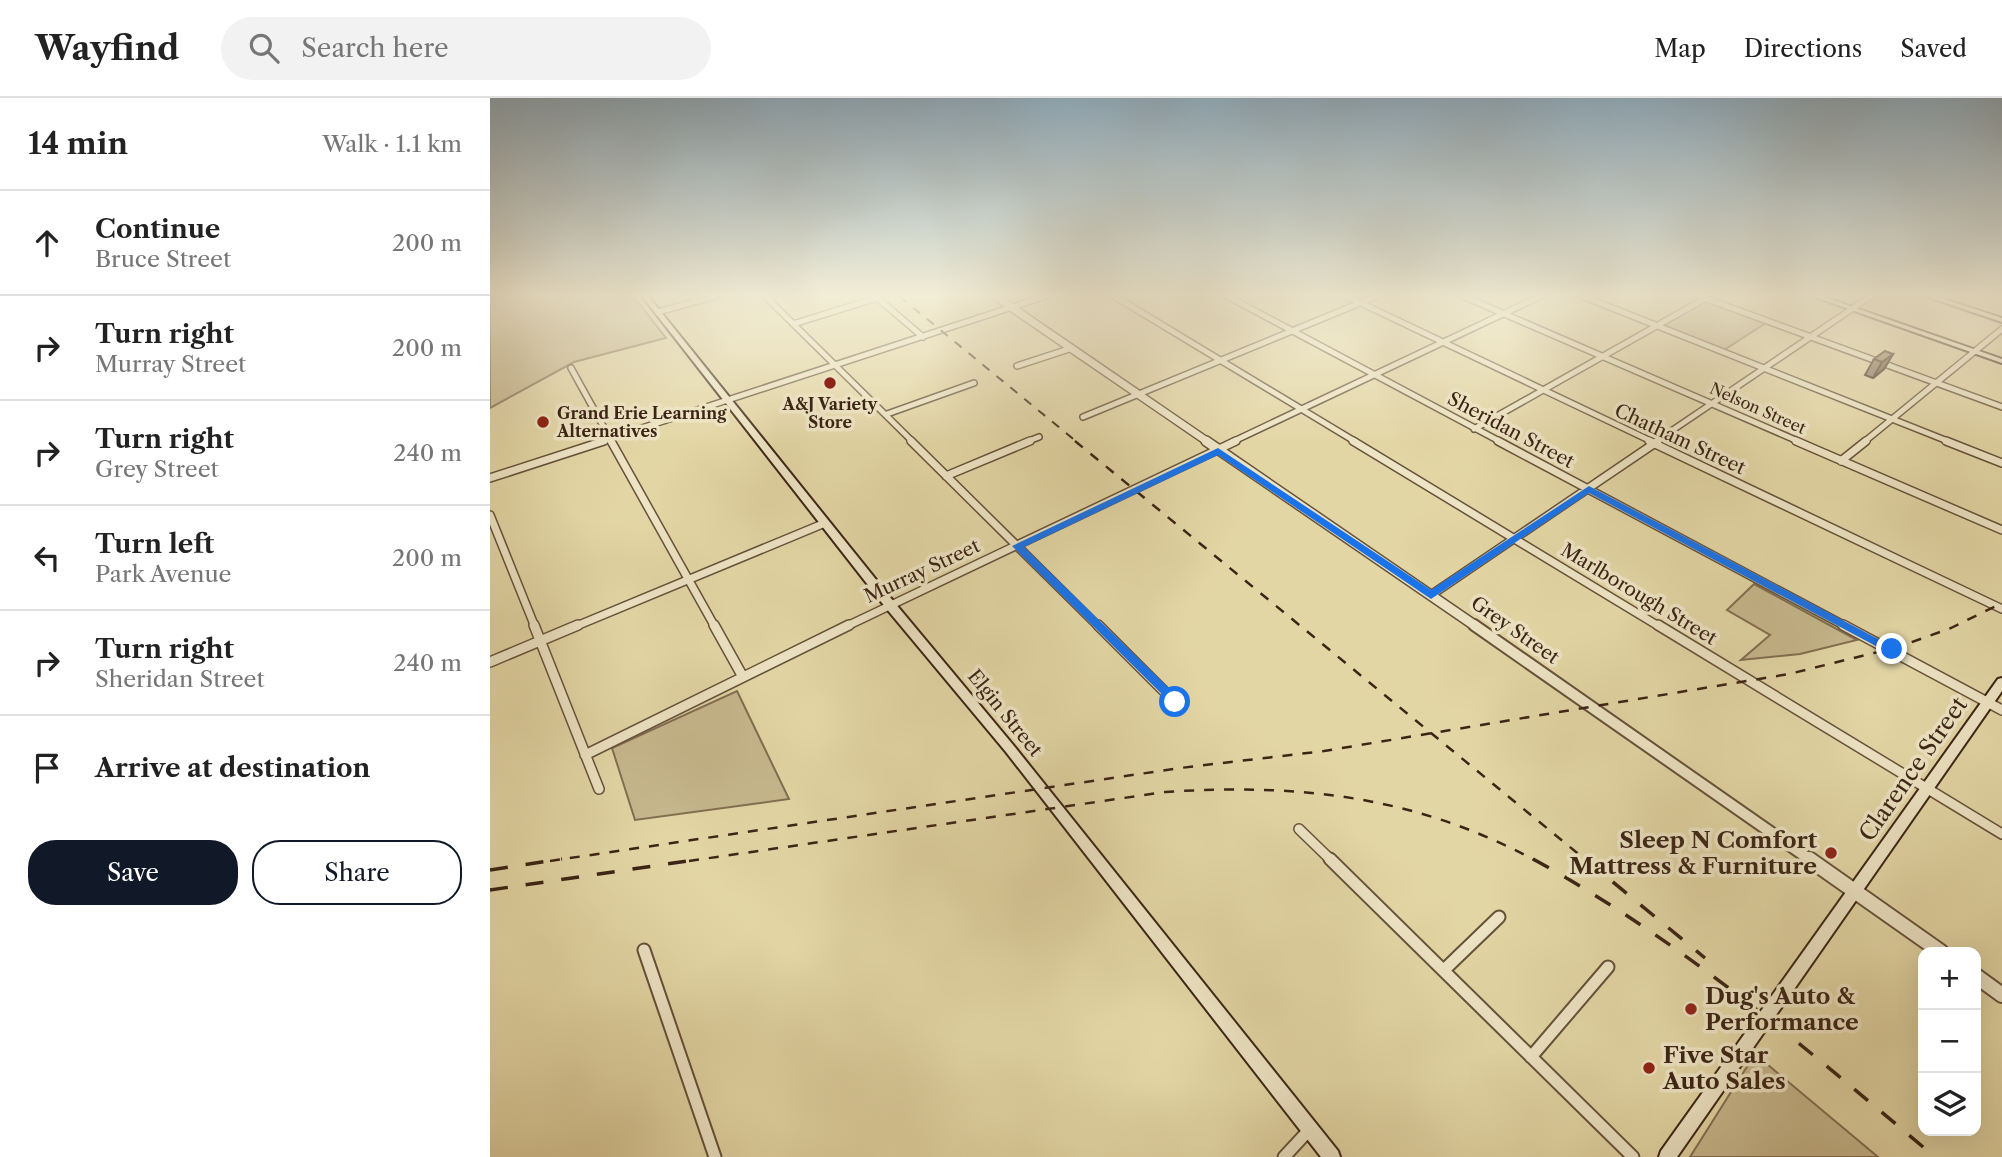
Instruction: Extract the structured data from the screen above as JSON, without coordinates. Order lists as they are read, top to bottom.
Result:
{
  "streets": {
    "main road": ["Elgin Street", "Clarence Street"],
    "street": [
      "Nelson Street",
      "Sheridan Street",
      "Chatham Street",
      "Murray Street",
      "Marlborough Street",
      "Grey Street"
    ]
  },
  "crossings": [
    ["Sheridan Street", "Murray Street"],
    ["Sheridan Street", "Clarence Street"],
    ["Murray Street", "Marlborough Street"],
    ["Murray Street", "Grey Street"],
    ["Murray Street", "Elgin Street"],
    ["Marlborough Street", "Clarence Street"],
    ["Grey Street", "Clarence Street"]
  ],
  "places": [
    "A&J Variety Store",
    "Grand Erie Learning Alternatives",
    "Sleep N Comfort Mattress & Furniture",
    "Dug's Auto & Performance",
    "Five Star Auto Sales"
  ],
  "page": {
    "header": "Wayfind",
    "search": "Search here",
    "nav": ["Map", "Directions", "Saved"],
    "heading": ["14 min", "Walk · 1.1 km"],
    "list": [
      ["Continue", "Bruce Street", "200 m"],
      ["Turn right", "Murray Street", "200 m"],
      ["Turn right", "Grey Street", "240 m"],
      ["Turn left", "Park Avenue", "200 m"],
      ["Turn right", "Sheridan Street", "240 m"],
      "Arrive at destination"
    ],
    "buttons": ["Save", "Share"],
    "map_buttons": ["+", "−"]
  }
}
